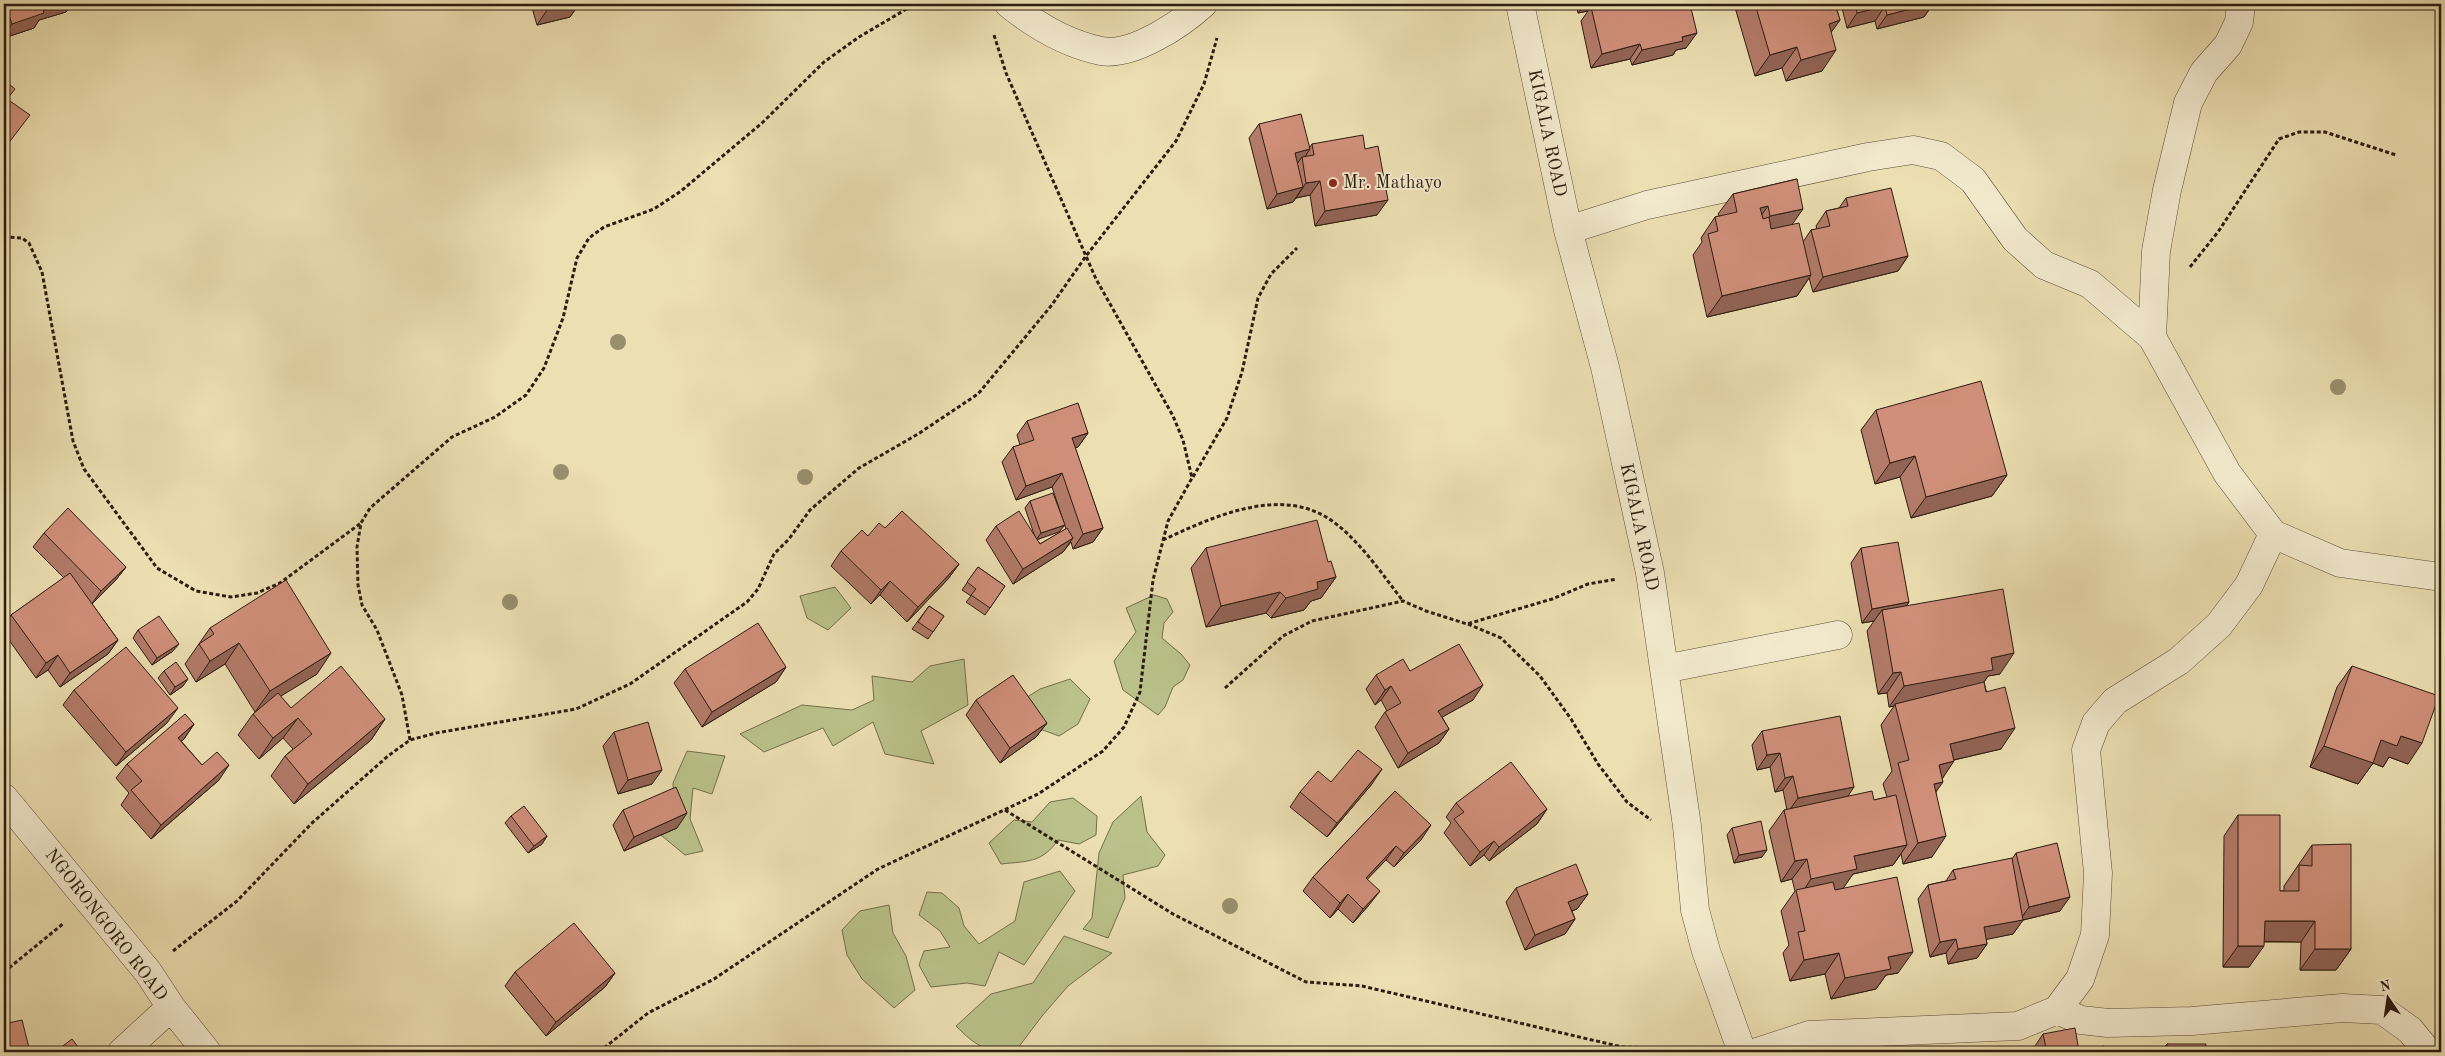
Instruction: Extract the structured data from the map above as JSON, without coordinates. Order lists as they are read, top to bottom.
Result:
{
  "streets": {
    "street": ["KIGALA ROAD", "NGORONGORO ROAD"]
  },
  "places": ["Mr. Mathayo"],
  "north": "top"
}
